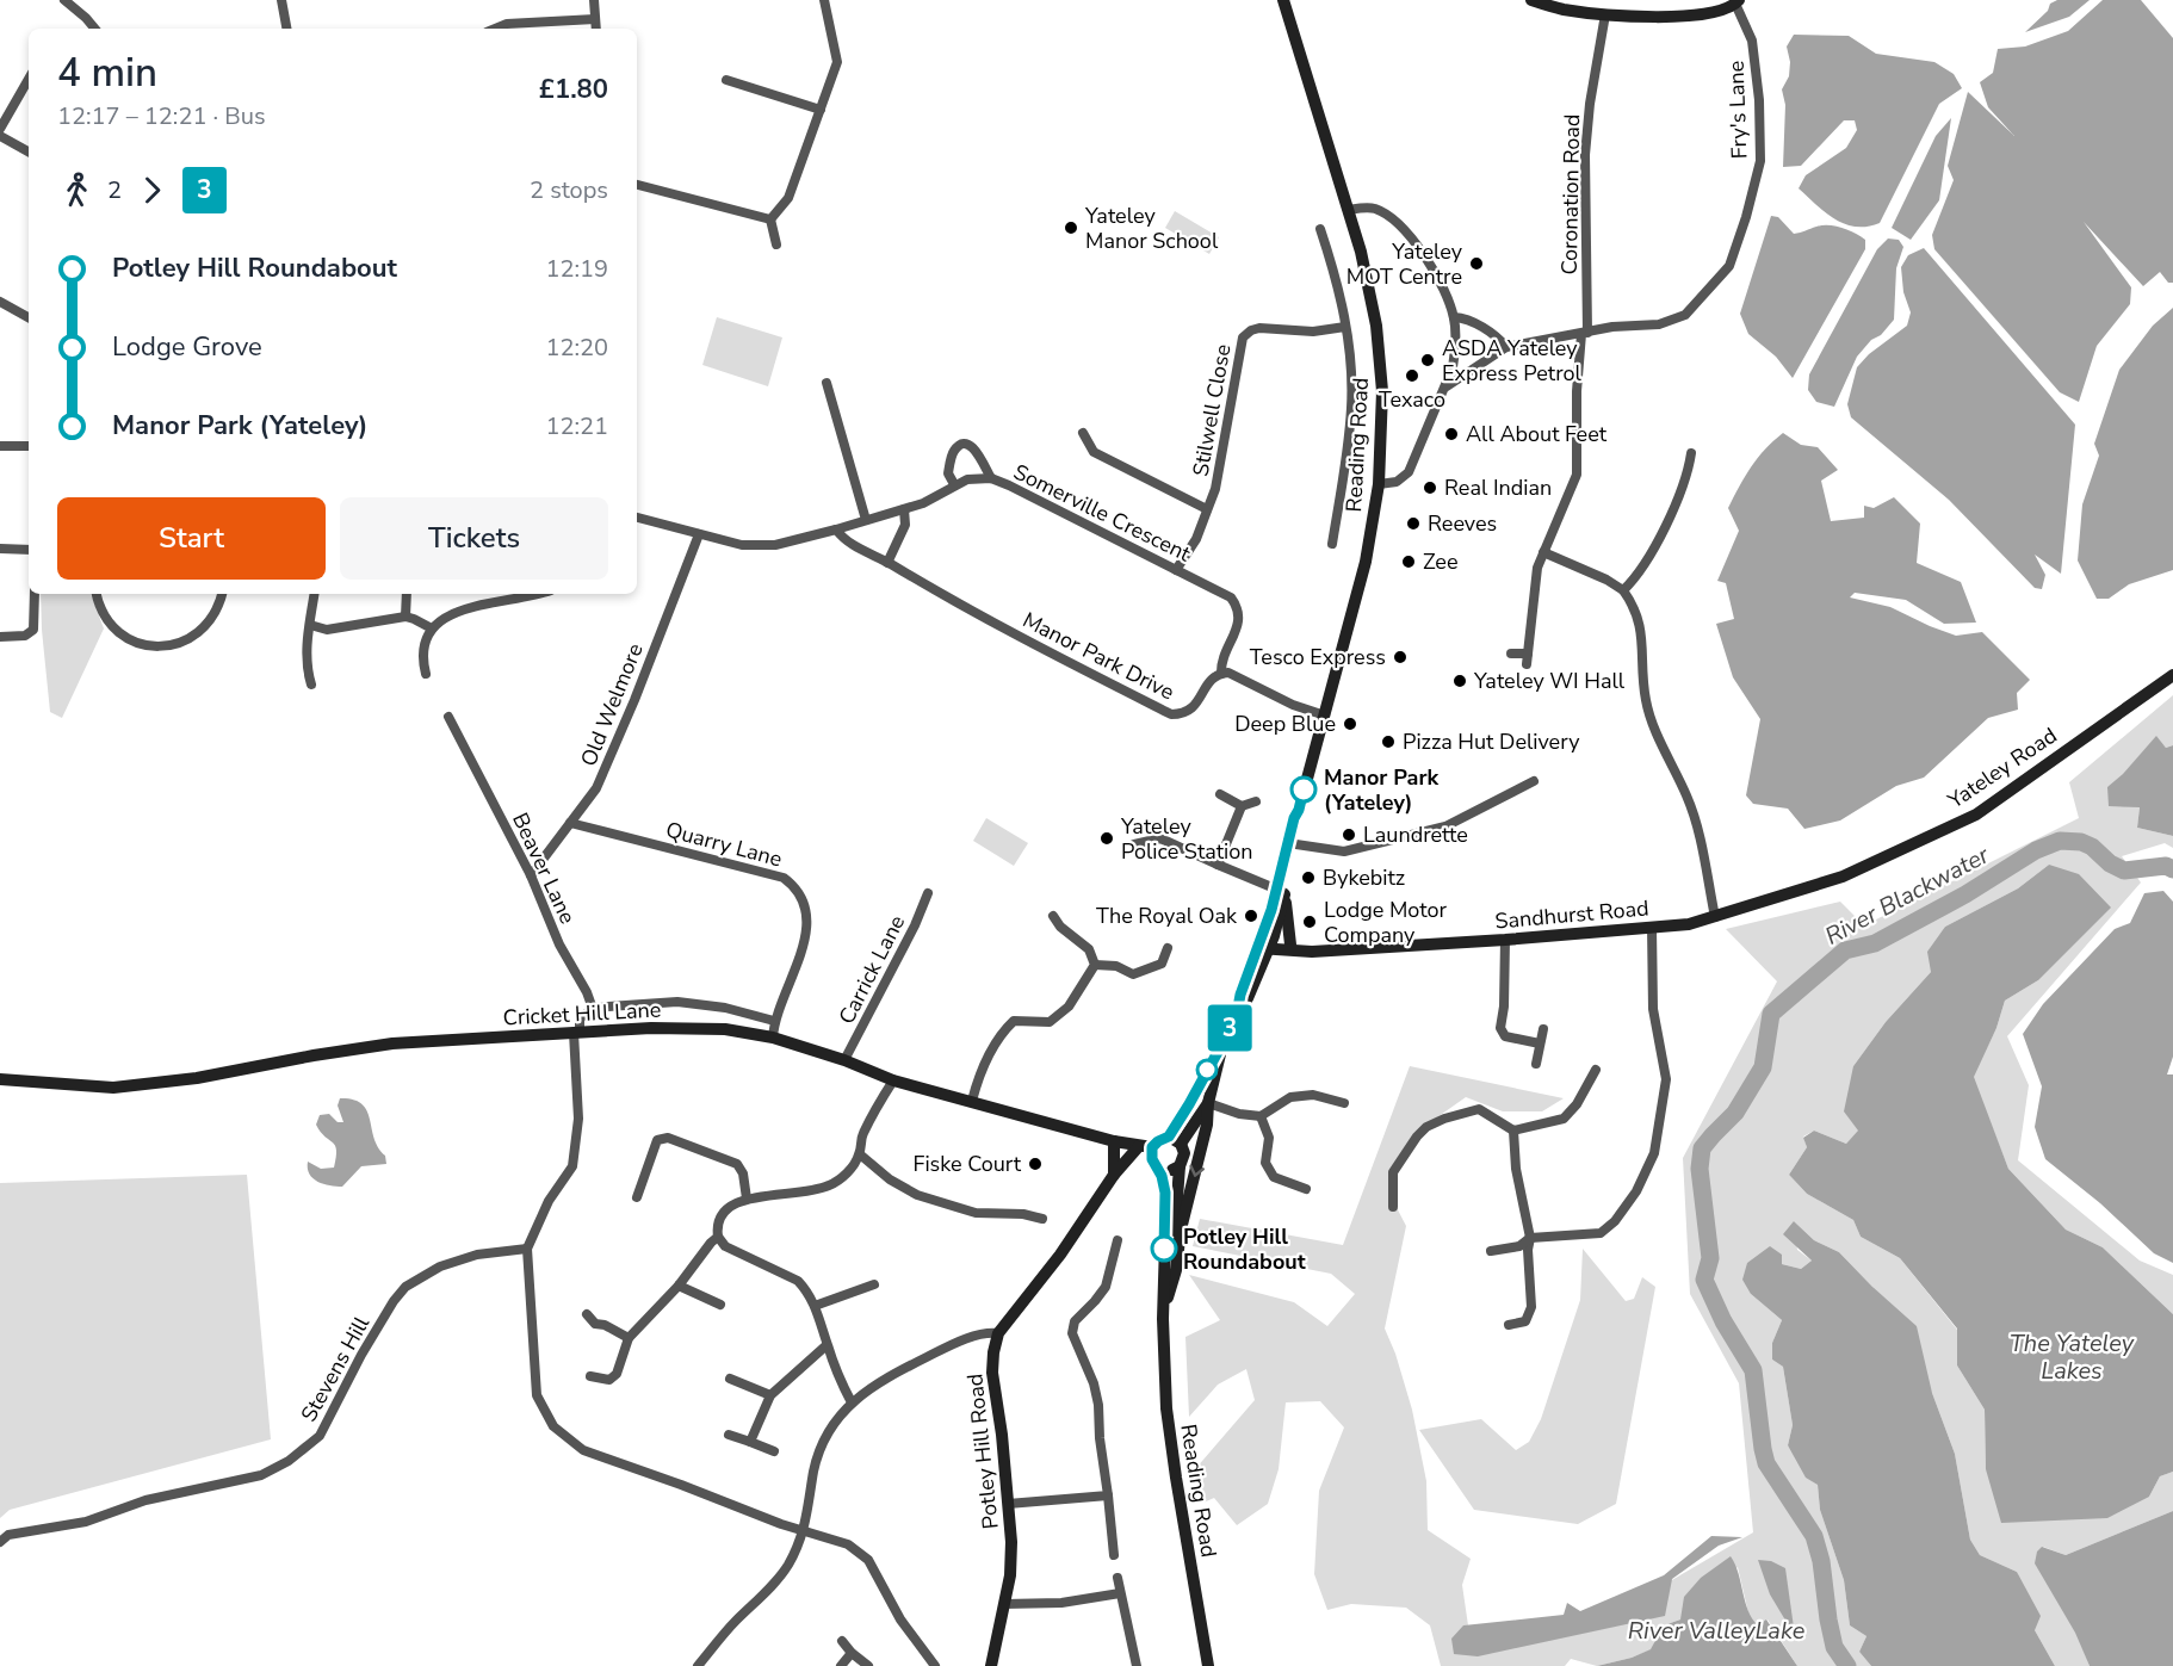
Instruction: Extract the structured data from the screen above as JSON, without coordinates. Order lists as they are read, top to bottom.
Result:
{
  "streets": {
    "street": [
      "Fry's Lane",
      "Coronation Road",
      "Stilwell Close",
      "Reading Road",
      "Somerville Crescent",
      "Manor Park Drive",
      "Old Welmore",
      "Yateley Road",
      "Quarry Lane",
      "Beaver Lane",
      "Sandhurst Road",
      "Carrick Lane",
      "Cricket Hill Lane",
      "Stevens Hill",
      "Potley Hill Road"
    ]
  },
  "crossings": [
    ["Fry's Lane", "Coronation Road"],
    ["Stilwell Close", "Somerville Crescent"],
    ["Reading Road", "Sandhurst Road"],
    ["Reading Road", "Cricket Hill Lane"],
    ["Reading Road", "Potley Hill Road"],
    ["Somerville Crescent", "Manor Park Drive"],
    ["Old Welmore", "Quarry Lane"],
    ["Old Welmore", "Beaver Lane"],
    ["Yateley Road", "Sandhurst Road"],
    ["Quarry Lane", "Cricket Hill Lane"],
    ["Beaver Lane", "Cricket Hill Lane"],
    ["Carrick Lane", "Cricket Hill Lane"],
    ["Cricket Hill Lane", "Potley Hill Road"]
  ],
  "water": ["River Blackwater", "The Yateley Lakes", "River ValleyLake"],
  "places": [
    "Yateley Manor School",
    "Yateley MOT Centre",
    "ASDA Yateley Express Petrol",
    "Texaco",
    "All About Feet",
    "Real Indian",
    "Reeves",
    "Zee",
    "Tesco Express",
    "Yateley WI Hall",
    "Deep Blue",
    "Pizza Hut Delivery",
    "Manor Park (Yateley)",
    "Laundrette",
    "Yateley Police Station",
    "Bykebitz",
    "The Royal Oak",
    "Lodge Motor Company",
    "Fiske Court",
    "Potley Hill Roundabout"
  ],
  "lines": ["bus line 3"],
  "page": {
    "on_map": "3",
    "heading": ["4 min", "12:17 – 12:21 · Bus", "£1.80"],
    "legs": ["2", "3", "2 stops"],
    "list": [
      {
        "name": "Potley Hill Roundabout",
        "value": "12:19"
      },
      {
        "name": "Lodge Grove",
        "value": "12:20"
      },
      {
        "name": "Manor Park (Yateley)",
        "value": "12:21"
      }
    ],
    "buttons": ["Start", "Tickets"]
  }
}
